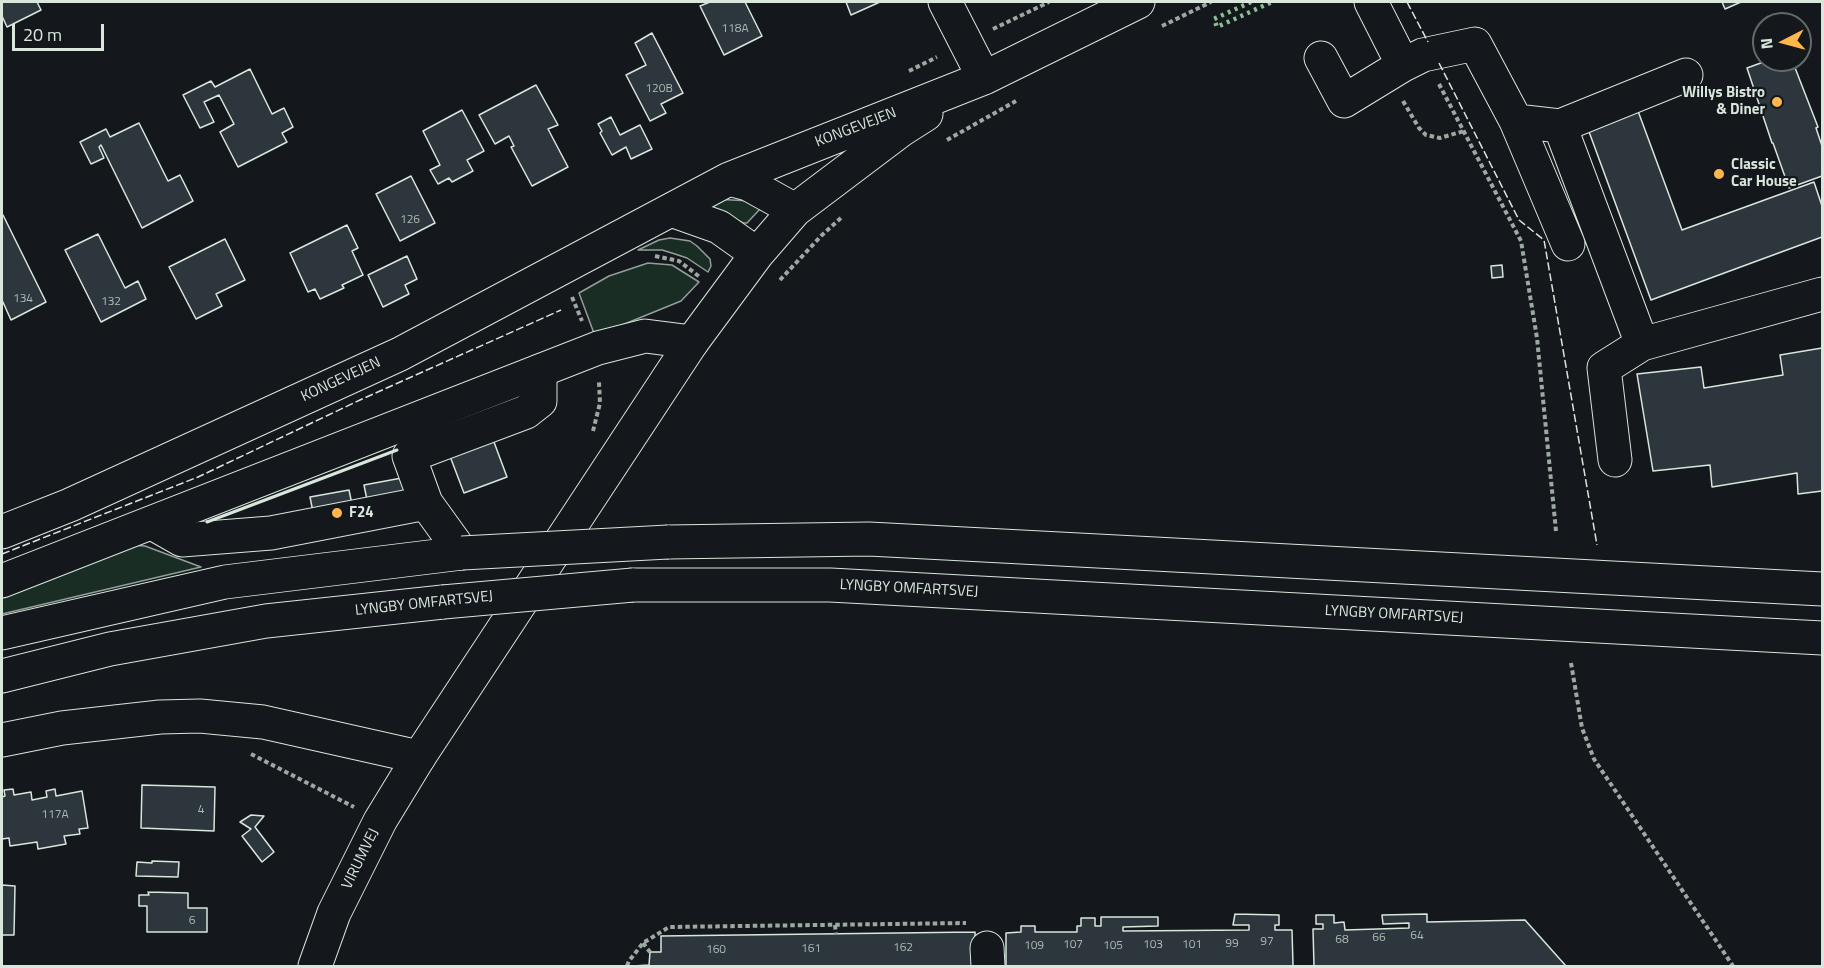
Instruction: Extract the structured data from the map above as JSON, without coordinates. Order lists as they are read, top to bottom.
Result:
{
  "streets": {
    "main road": ["KONGEVEJEN", "LYNGBY OMFARTSVEJ", "VIRUMVEJ"]
  },
  "crossings": [
    ["KONGEVEJEN", "VIRUMVEJ"]
  ],
  "places": ["Willys Bistro & Diner", "Classic Car House", "F24"],
  "house_numbers": [
    "118A",
    "120B",
    "126",
    "134",
    "132",
    "4",
    "117A",
    "6",
    "64",
    "66",
    "68",
    "97",
    "99",
    "107",
    "103",
    "101",
    "109",
    "105",
    "162",
    "161",
    "160"
  ],
  "scale_bar": "20 m",
  "north": "left"
}
